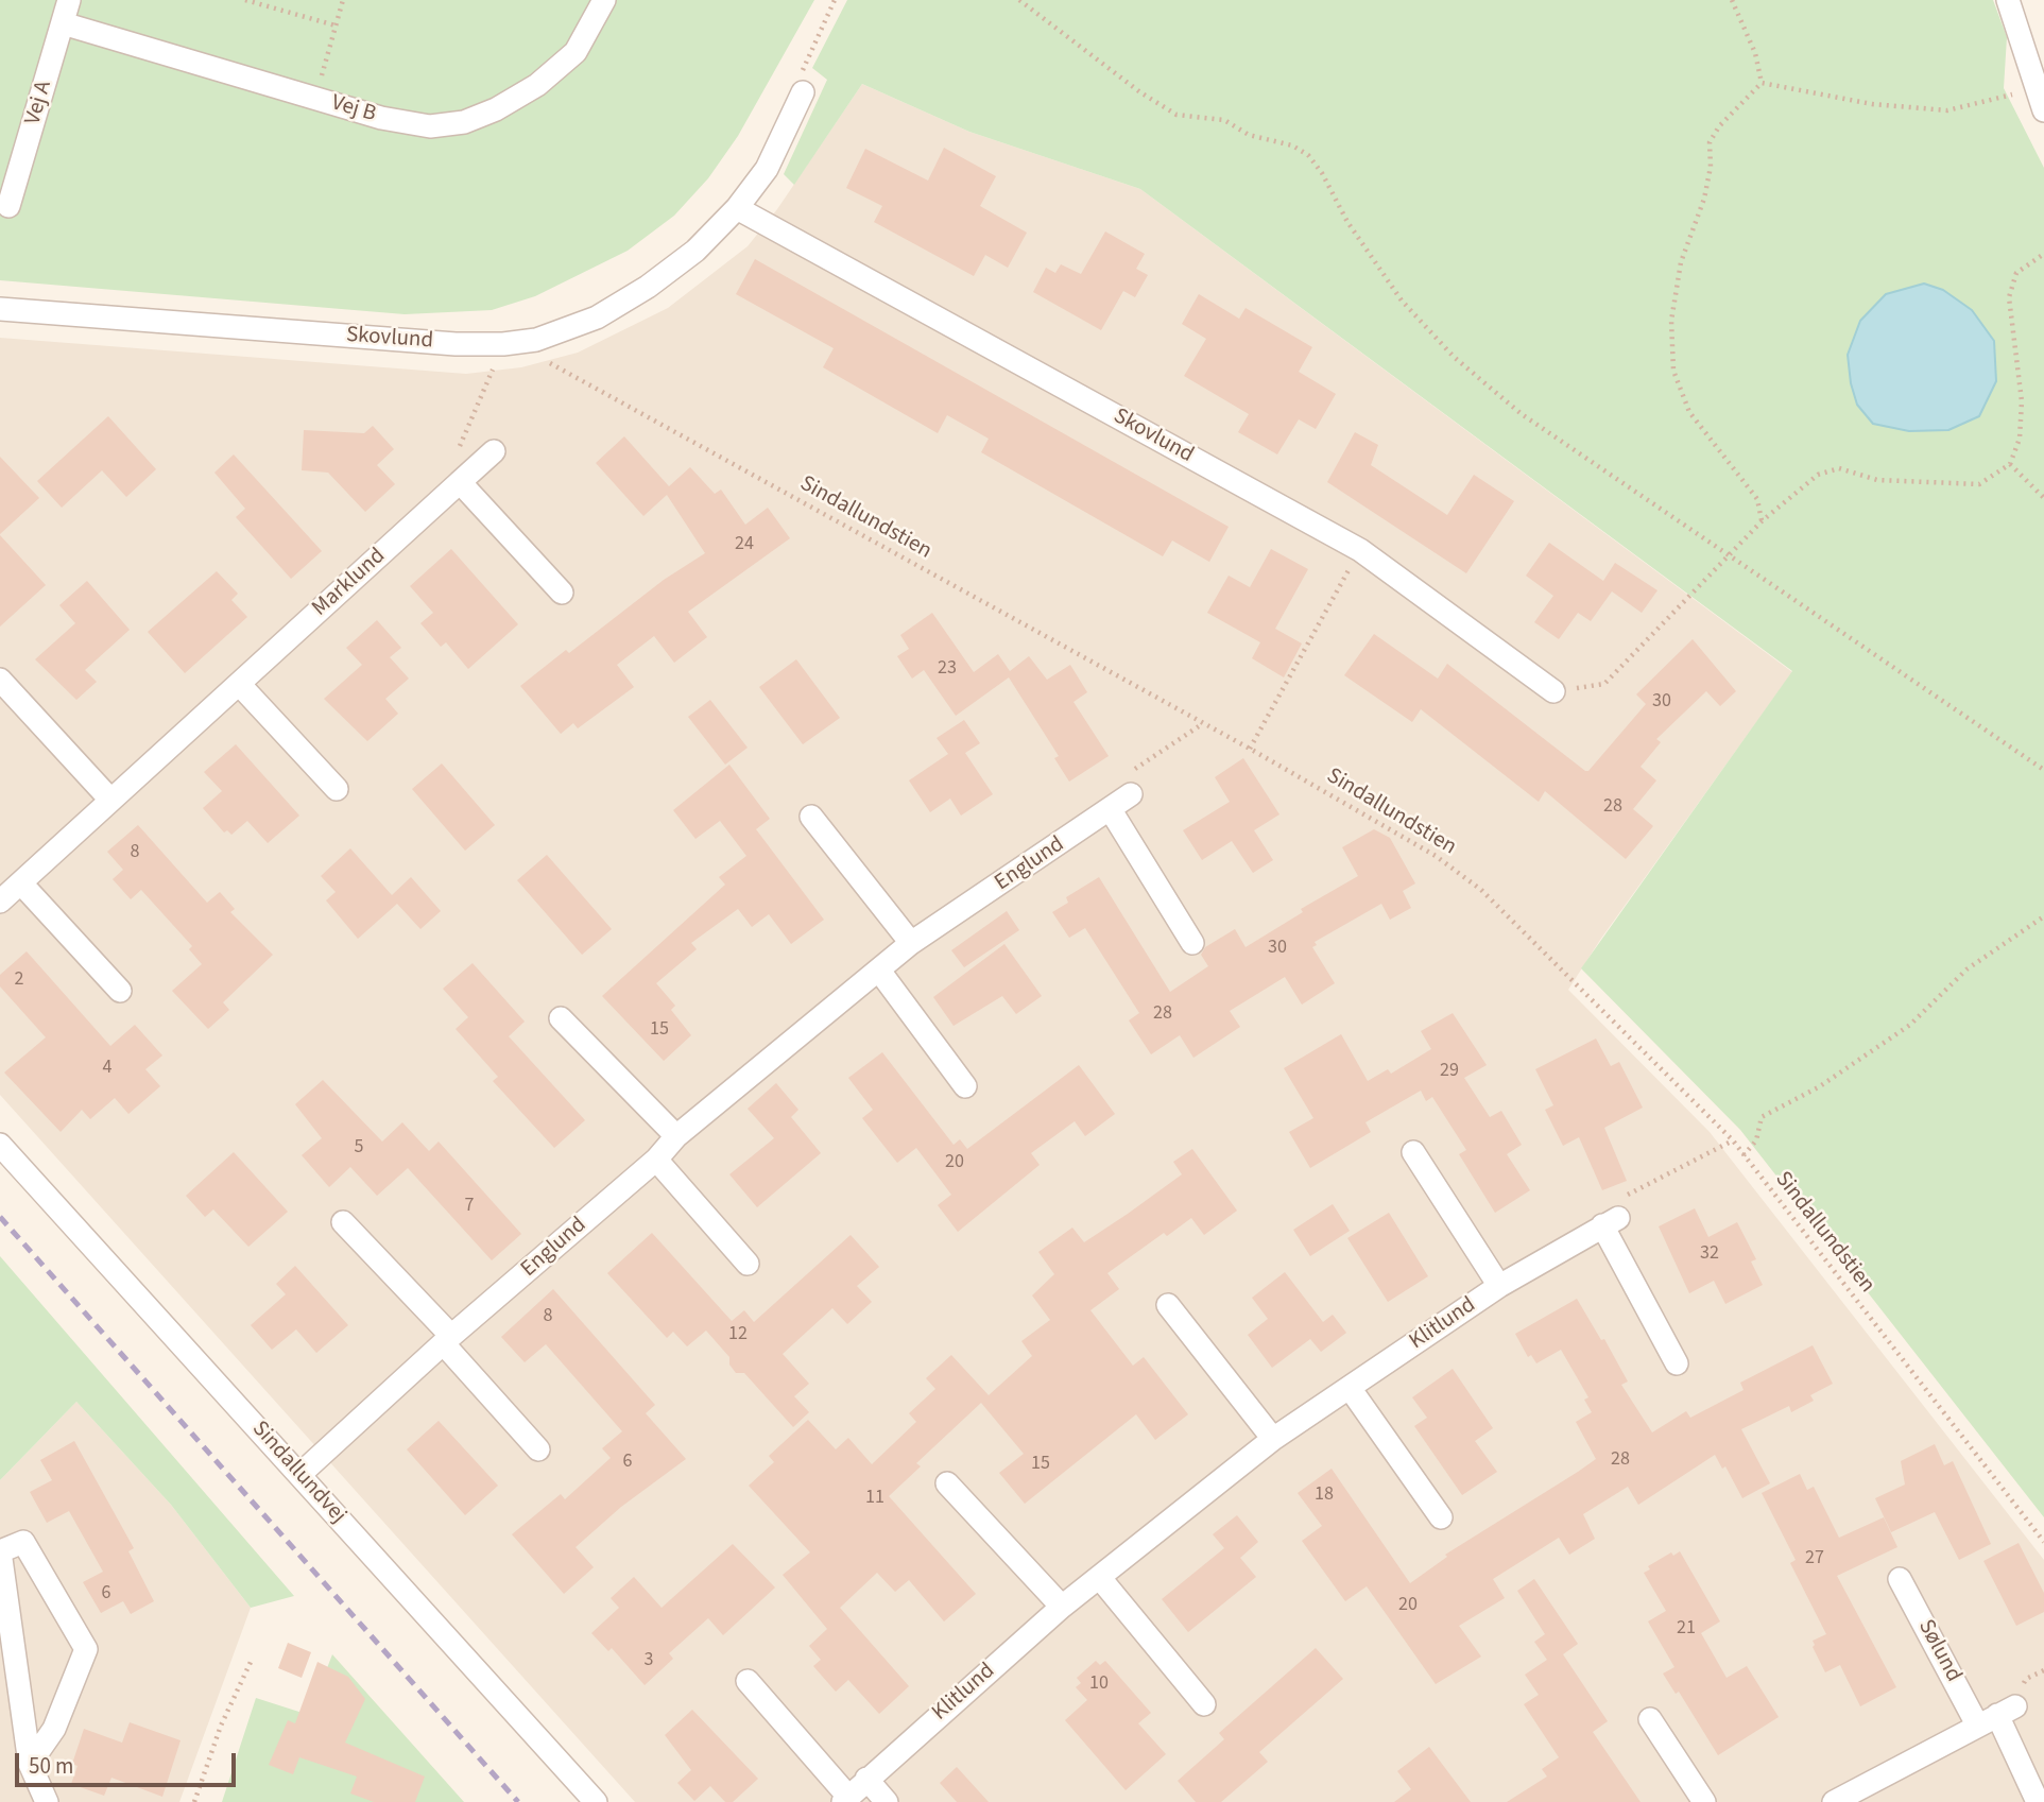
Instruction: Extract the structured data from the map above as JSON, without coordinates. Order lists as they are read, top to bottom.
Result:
{
  "streets": {
    "street": [
      "Vej A",
      "Vej B",
      "Skovlund",
      "Marklund",
      "Englund",
      "Klitlund",
      "Sindallundvej",
      "Sølund"
    ],
    "path": ["Sindallundstien"]
  },
  "crossings": [
    ["Vej A", "Vej B"],
    ["Skovlund", "Sindallundstien"],
    ["Englund", "Sindallundvej"]
  ],
  "house_numbers": [
    "24",
    "23",
    "30",
    "28",
    "8",
    "30",
    "2",
    "28",
    "15",
    "4",
    "29",
    "5",
    "20",
    "7",
    "32",
    "8",
    "12",
    "28",
    "6",
    "15",
    "18",
    "11",
    "27",
    "6",
    "20",
    "21",
    "3",
    "10"
  ],
  "scale_bar": "50 m"
}
